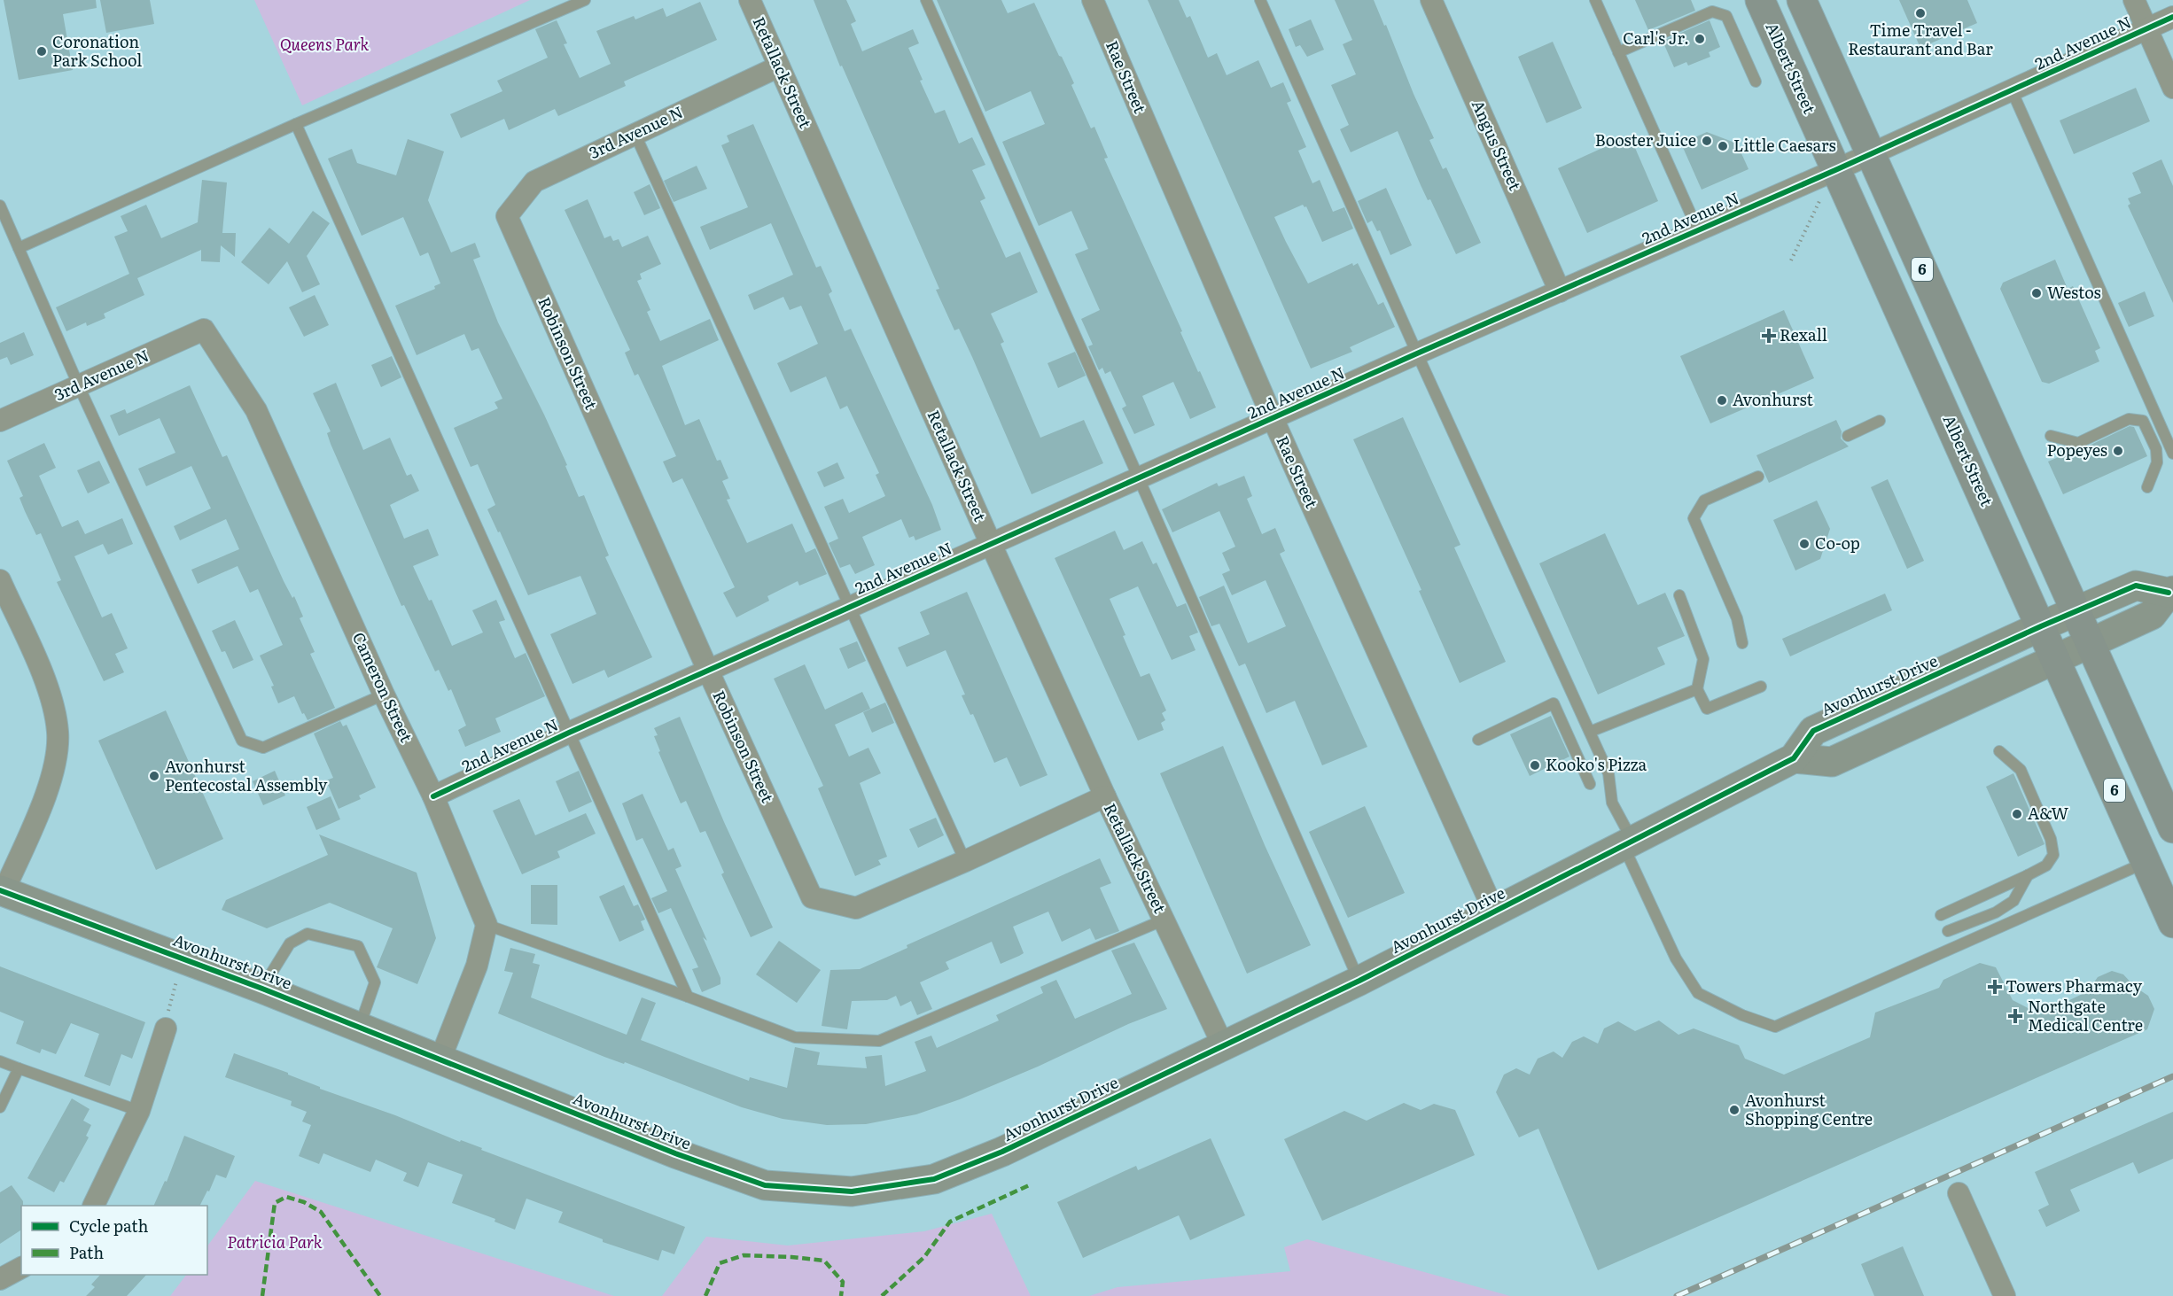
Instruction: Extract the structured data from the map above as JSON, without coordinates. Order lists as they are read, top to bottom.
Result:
{
  "streets": {
    "main road": ["Albert Street", "6"],
    "street": [
      "2nd Avenue N",
      "Retallack Street",
      "Rae Street",
      "3rd Avenue N",
      "Angus Street",
      "Robinson Street",
      "Avonhurst Drive",
      "Cameron Street"
    ]
  },
  "crossings": [
    ["2nd Avenue N", "Albert Street"],
    ["2nd Avenue N", "Retallack Street"],
    ["2nd Avenue N", "Rae Street"],
    ["2nd Avenue N", "Angus Street"],
    ["2nd Avenue N", "6"],
    ["2nd Avenue N", "Robinson Street"],
    ["2nd Avenue N", "Cameron Street"],
    ["Albert Street", "Avonhurst Drive"],
    ["Retallack Street", "3rd Avenue N"],
    ["Retallack Street", "Robinson Street"],
    ["Retallack Street", "Avonhurst Drive"],
    ["Rae Street", "Avonhurst Drive"],
    ["3rd Avenue N", "Robinson Street"],
    ["3rd Avenue N", "Cameron Street"],
    ["6", "Avonhurst Drive"]
  ],
  "parks": ["Queens Park", "Patricia Park"],
  "places": {
    "other": [
      "Time Travel - Restaurant and Bar",
      "Carl's Jr.",
      "Coronation Park School",
      "Booster Juice",
      "Little Caesars",
      "Westos",
      "Avonhurst",
      "Popeyes",
      "Co-op",
      "Kooko's Pizza",
      "Avonhurst Pentecostal Assembly",
      "A&W",
      "Avonhurst Shopping Centre"
    ],
    "health": ["Rexall", "Towers Pharmacy", "Northgate Medical Centre"]
  },
  "legend": ["Cycle path", "Path"]
}
